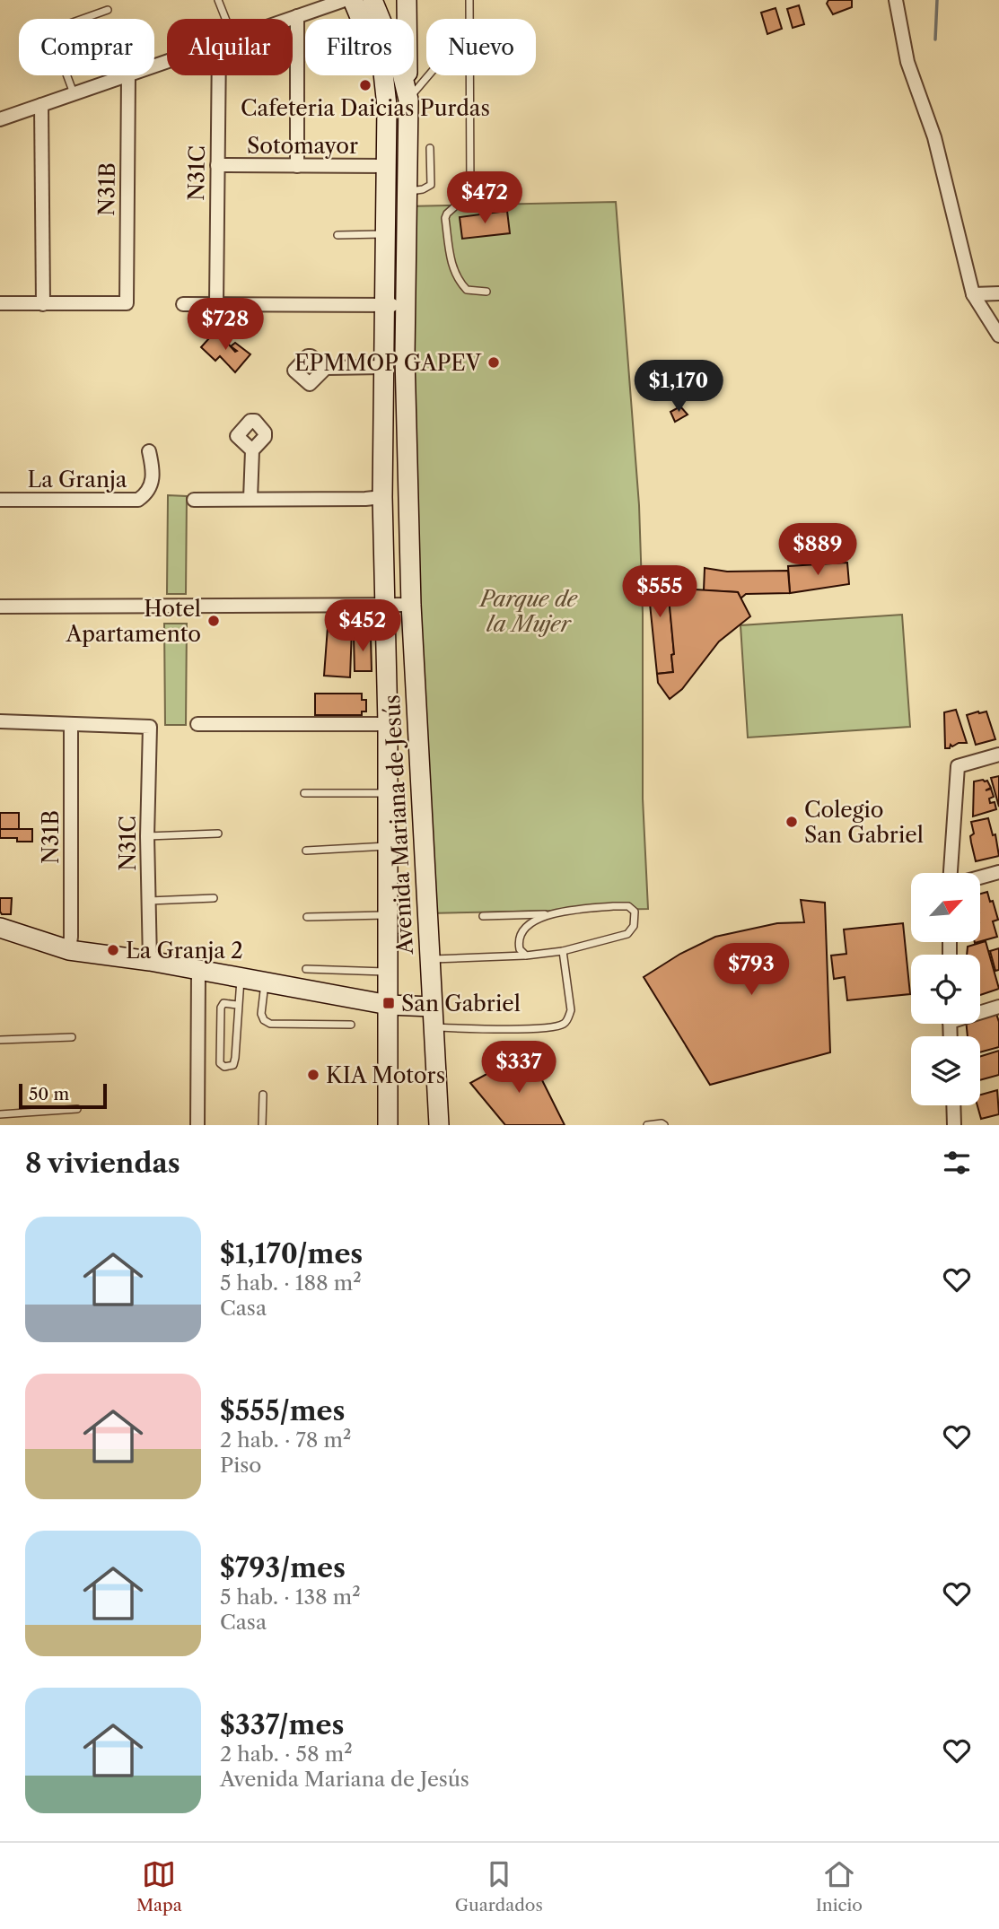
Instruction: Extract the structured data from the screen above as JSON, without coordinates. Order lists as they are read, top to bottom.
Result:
{
  "streets": {
    "main road": ["Avenida Mariana de Jesús"],
    "street": [
      "Sotomayor",
      "N31C",
      "N31B",
      "La Granja"
    ]
  },
  "crossings": [
    ["Sotomayor", "N31C"],
    ["Sotomayor", "Avenida Mariana de Jesús"],
    ["N31C", "N31B"]
  ],
  "parks": ["Parque de la Mujer"],
  "places": {
    "other": [
      "Cafeteria Daicias Purdas",
      "EPMMOP GAPEV",
      "Hotel Apartamento",
      "Colegio San Gabriel",
      "La Granja 2",
      "KIA Motors"
    ],
    "transit": ["San Gabriel"]
  },
  "scale_bar": "50 m",
  "north": "top right",
  "page": {
    "chip": [
      "Comprar",
      "Alquilar",
      "Filtros",
      "Nuevo"
    ],
    "price": [
      "$472",
      "$728",
      "$1,170",
      "$889",
      "$555",
      "$452",
      "$793",
      "$337"
    ],
    "scale": "50 m",
    "heading": "8 viviendas",
    "list": [
      {
        "name": "$1,170/mes",
        "note": "5 hab. · 188 m² · Casa"
      },
      {
        "name": "$555/mes",
        "note": "2 hab. · 78 m² · Piso"
      },
      {
        "name": "$793/mes",
        "note": "5 hab. · 138 m² · Casa"
      },
      {
        "name": "$337/mes",
        "note": "2 hab. · 58 m² · Avenida Mariana de Jesús"
      }
    ],
    "tabs": ["Mapa", "Guardados", "Inicio"]
  }
}
